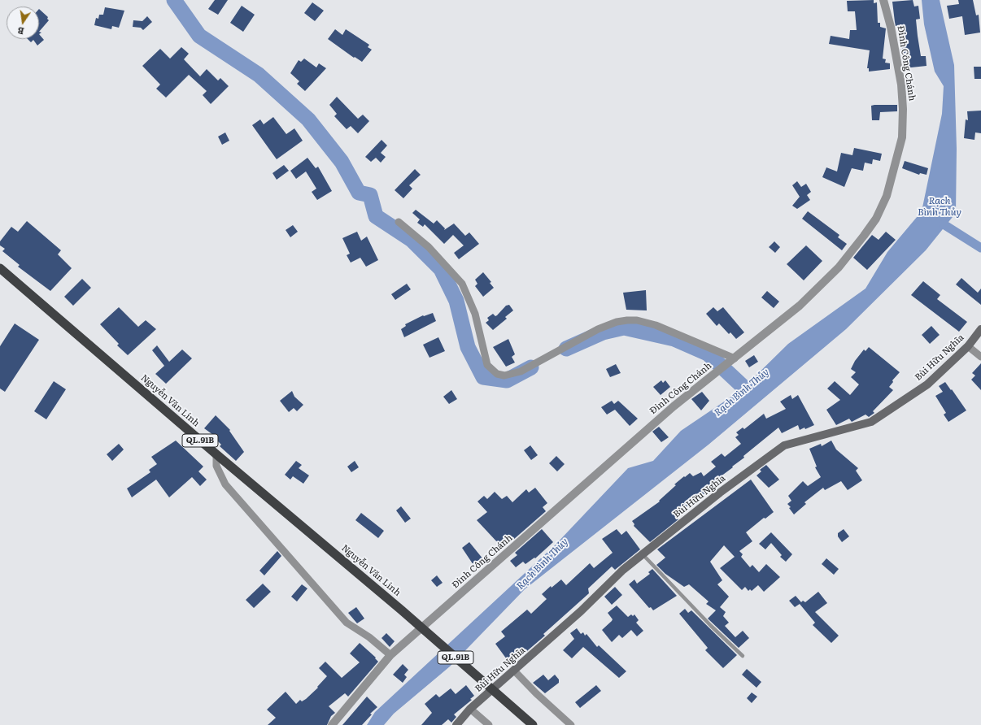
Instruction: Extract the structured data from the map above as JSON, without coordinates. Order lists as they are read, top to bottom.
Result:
{
  "streets": {
    "highway": ["Nguyễn Văn Linh", "QL.91B"],
    "main road": ["Bùi Hữu Nghĩa"],
    "street": ["Đinh Công Chánh"]
  },
  "water": ["Rạch Bình Thủy"],
  "north": "bottom"
}
